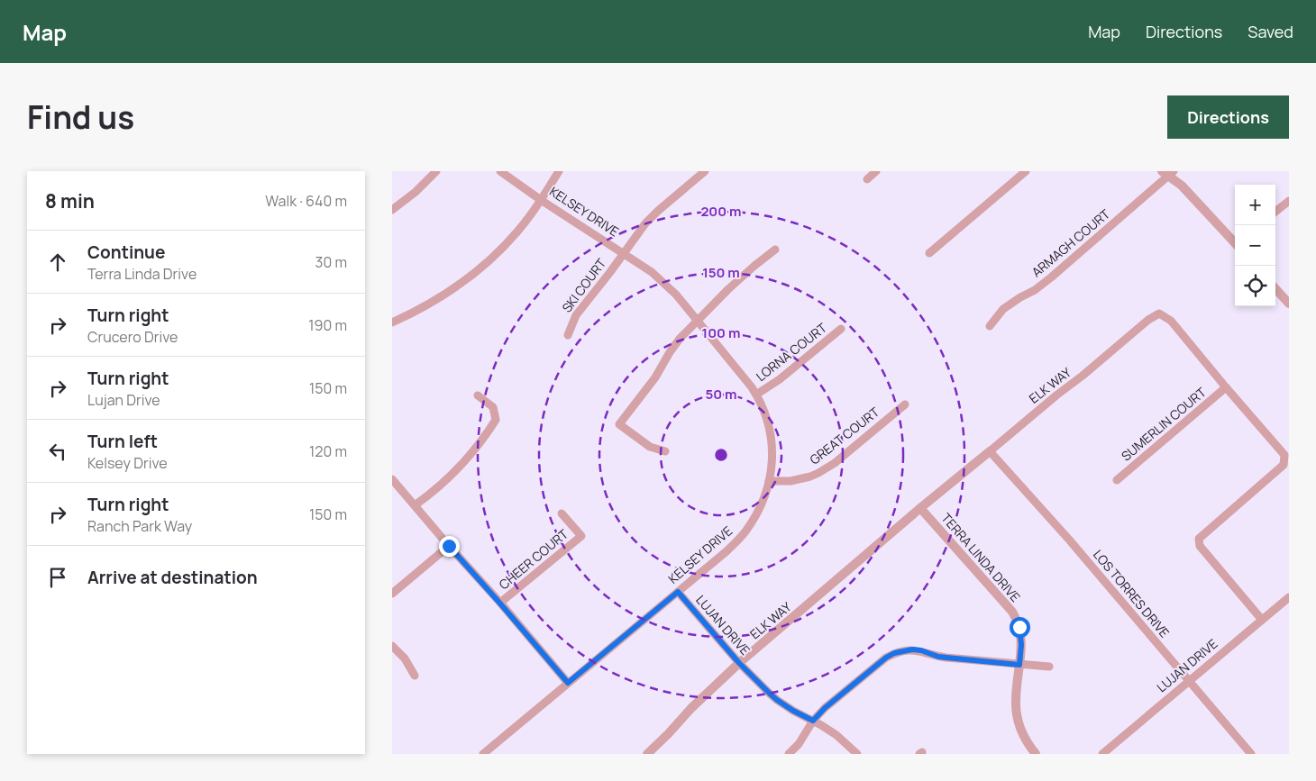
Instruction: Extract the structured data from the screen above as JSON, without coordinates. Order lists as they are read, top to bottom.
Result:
{
  "streets": {
    "street": [
      "KELSEY DRIVE",
      "ARMAGH COURT",
      "SKI COURT",
      "LORNA COURT",
      "ELK WAY",
      "SUMERLIN COURT",
      "GREAT COURT",
      "TERRA LINDA DRIVE",
      "CHEER COURT",
      "LOS TORRES DRIVE",
      "LUJAN DRIVE"
    ]
  },
  "crossings": [
    ["KELSEY DRIVE", "SKI COURT"],
    ["KELSEY DRIVE", "LORNA COURT"],
    ["KELSEY DRIVE", "GREAT COURT"],
    ["KELSEY DRIVE", "LUJAN DRIVE"],
    ["ELK WAY", "SUMERLIN COURT"],
    ["ELK WAY", "TERRA LINDA DRIVE"],
    ["ELK WAY", "LOS TORRES DRIVE"],
    ["ELK WAY", "LUJAN DRIVE"],
    ["LOS TORRES DRIVE", "LUJAN DRIVE"]
  ],
  "page": {
    "header": "Map",
    "nav": ["Map", "Directions", "Saved"],
    "title": "Find us",
    "buttons": "Directions",
    "heading": ["8 min", "Walk · 640 m"],
    "map_buttons": ["+", "−"],
    "list": [
      ["Continue", "Terra Linda Drive", "30 m"],
      ["Turn right", "Crucero Drive", "190 m"],
      ["Turn right", "Lujan Drive", "150 m"],
      ["Turn left", "Kelsey Drive", "120 m"],
      ["Turn right", "Ranch Park Way", "150 m"],
      "Arrive at destination"
    ]
  },
  "rings": [
    "200 m",
    "150 m",
    "100 m",
    "50 m"
  ]
}
